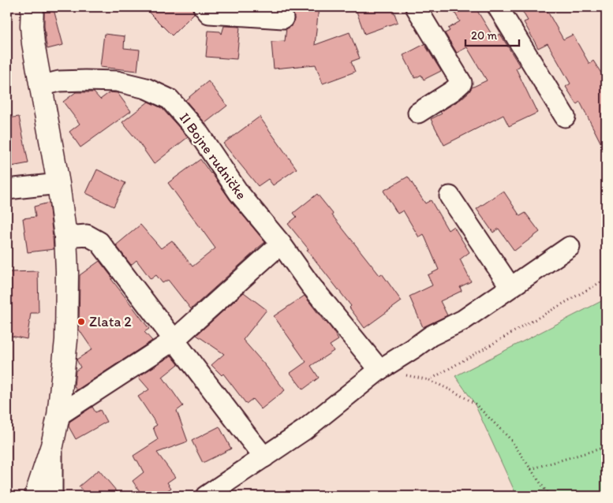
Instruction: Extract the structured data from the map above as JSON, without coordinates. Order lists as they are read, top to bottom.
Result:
{
  "streets": {
    "street": ["II Bojne rudničke"]
  },
  "places": ["Zlata 2"],
  "scale_bar": "20 m"
}
